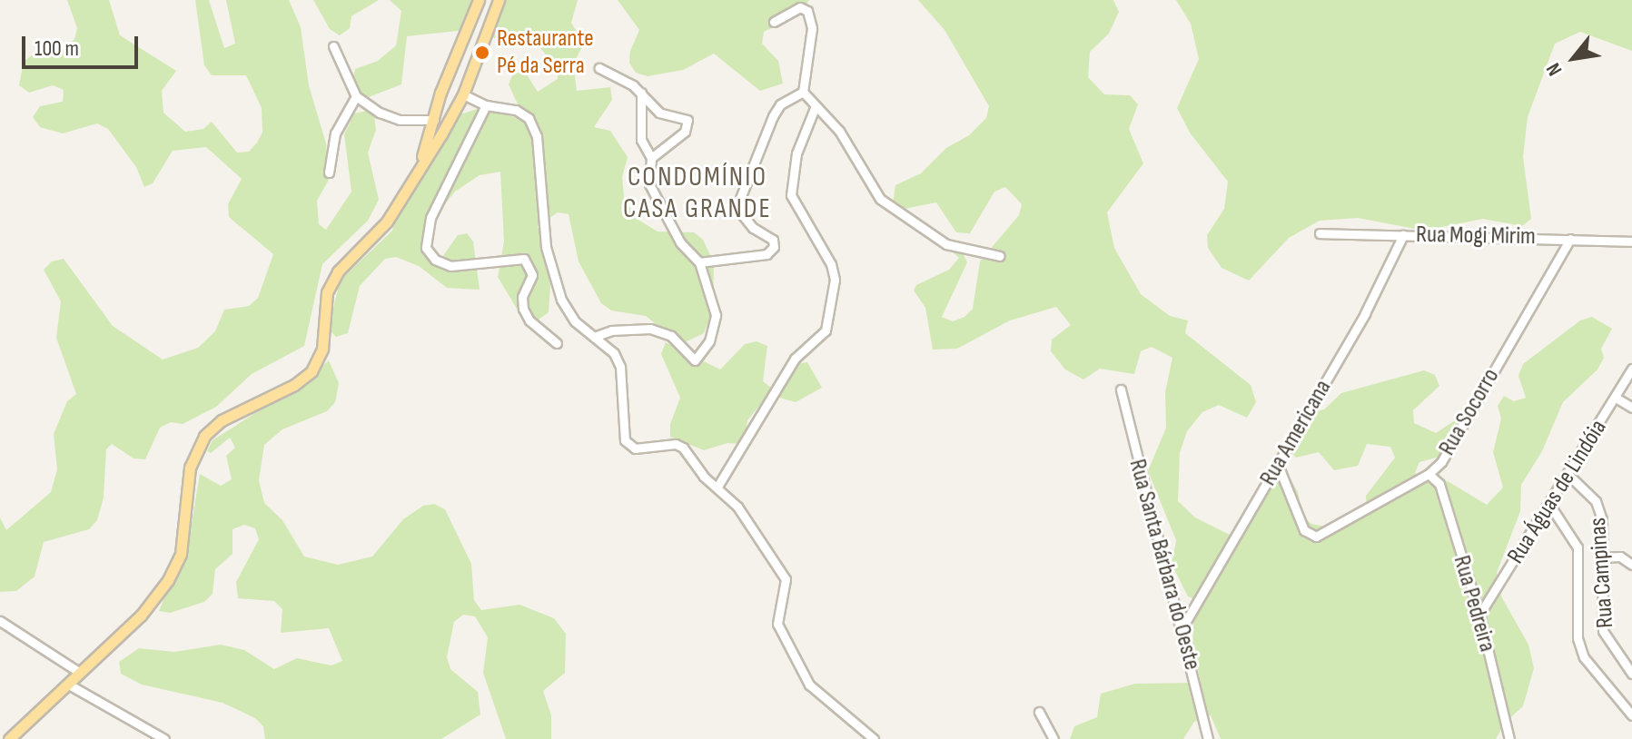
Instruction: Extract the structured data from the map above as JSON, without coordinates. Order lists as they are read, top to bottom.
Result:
{
  "streets": {
    "street": [
      "Rua Mogi Mirim",
      "Rua Socorro",
      "Rua Americana",
      "Rua Águas de Lindóia",
      "Rua Santa Bárbara do Oeste",
      "Rua Campinas",
      "Rua Pedreira"
    ]
  },
  "crossings": [
    ["Rua Mogi Mirim", "Rua Socorro"],
    ["Rua Mogi Mirim", "Rua Americana"],
    ["Rua Socorro", "Rua Americana"],
    ["Rua Socorro", "Rua Pedreira"],
    ["Rua Americana", "Rua Santa Bárbara do Oeste"],
    ["Rua Águas de Lindóia", "Rua Campinas"],
    ["Rua Águas de Lindóia", "Rua Pedreira"]
  ],
  "districts": ["CONDOMÍNIO CASA GRANDE"],
  "places": ["Restaurante Pé da Serra"],
  "scale_bar": "100 m",
  "north": "bottom left"
}
